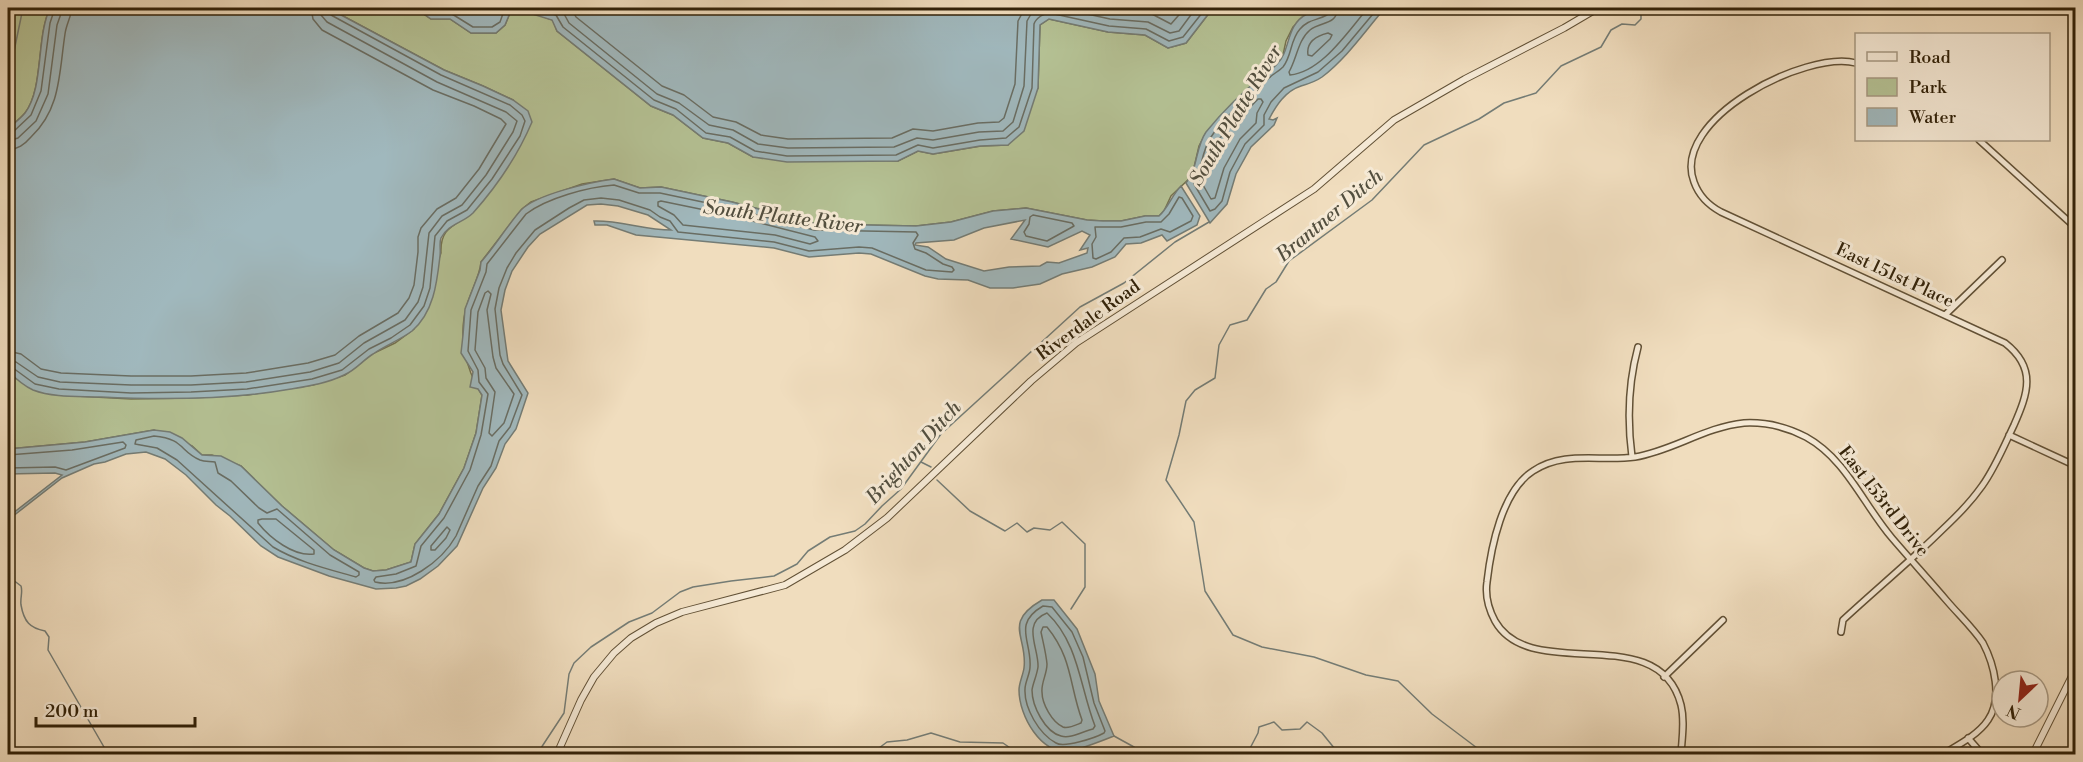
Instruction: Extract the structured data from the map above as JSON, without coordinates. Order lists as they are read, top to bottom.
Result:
{
  "streets": {
    "street": ["East 151st Place", "Riverdale Road", "East 153rd Drive"]
  },
  "crossings": [
    ["East 151st Place", "East 153rd Drive"]
  ],
  "water": ["South Platte River", "Brantner Ditch", "Brighton Ditch"],
  "legend": ["Road", "Park", "Water"],
  "scale_bar": "200 m",
  "north": "bottom left"
}
